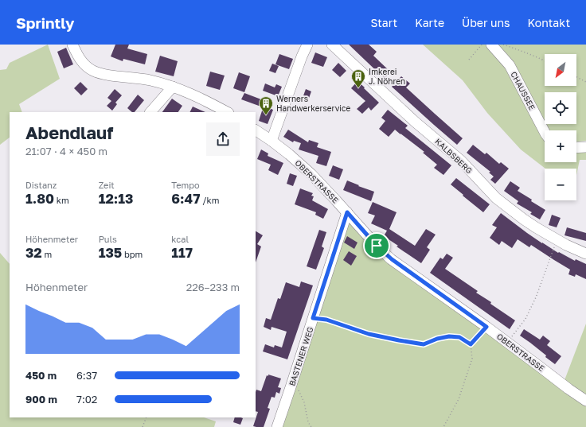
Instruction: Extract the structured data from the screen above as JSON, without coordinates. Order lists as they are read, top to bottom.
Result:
{
  "streets": {
    "street": [
      "CHAUSSEE",
      "KALBSBERG",
      "OBERSTRASSE",
      "BASTENER WEG"
    ]
  },
  "crossings": [
    ["OBERSTRASSE", "BASTENER WEG"]
  ],
  "places": {
    "building": ["Imkerei J. Nöhren", "Werners Handwerkerservice"]
  },
  "north": "bottom left",
  "page": {
    "header": "Sprintly",
    "nav": [
      "Start",
      "Karte",
      "Über uns",
      "Kontakt"
    ],
    "map_buttons": ["+", "−"],
    "heading": ["Abendlauf", "21:07 · 4 × 450 m"],
    "stats": [
      ["Distanz", "1.80 km"],
      ["Zeit", "12:13"],
      ["Tempo", "6:47 /km"],
      ["Höhenmeter", "32 m"],
      ["Puls", "135 bpm"],
      ["kcal", "117"]
    ],
    "chart": ["Höhenmeter", "226–233 m"],
    "list": [
      {
        "name": "450 m",
        "note": "6:37"
      },
      {
        "name": "900 m",
        "note": "7:02"
      }
    ]
  }
}
